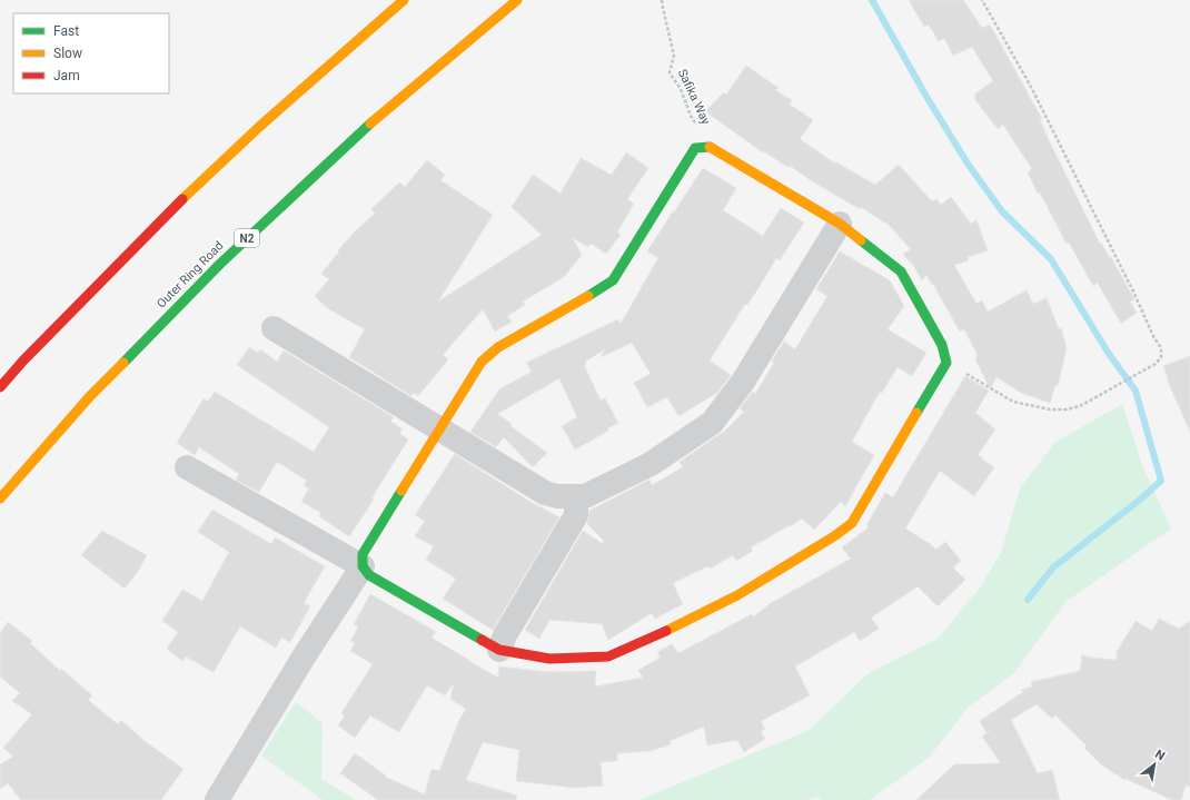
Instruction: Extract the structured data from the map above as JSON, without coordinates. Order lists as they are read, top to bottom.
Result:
{
  "streets": {
    "main road": ["N2", "Outer Ring Road"],
    "path": ["Safika Way"]
  },
  "legend": ["Fast", "Slow", "Jam"],
  "north": "top right"
}
